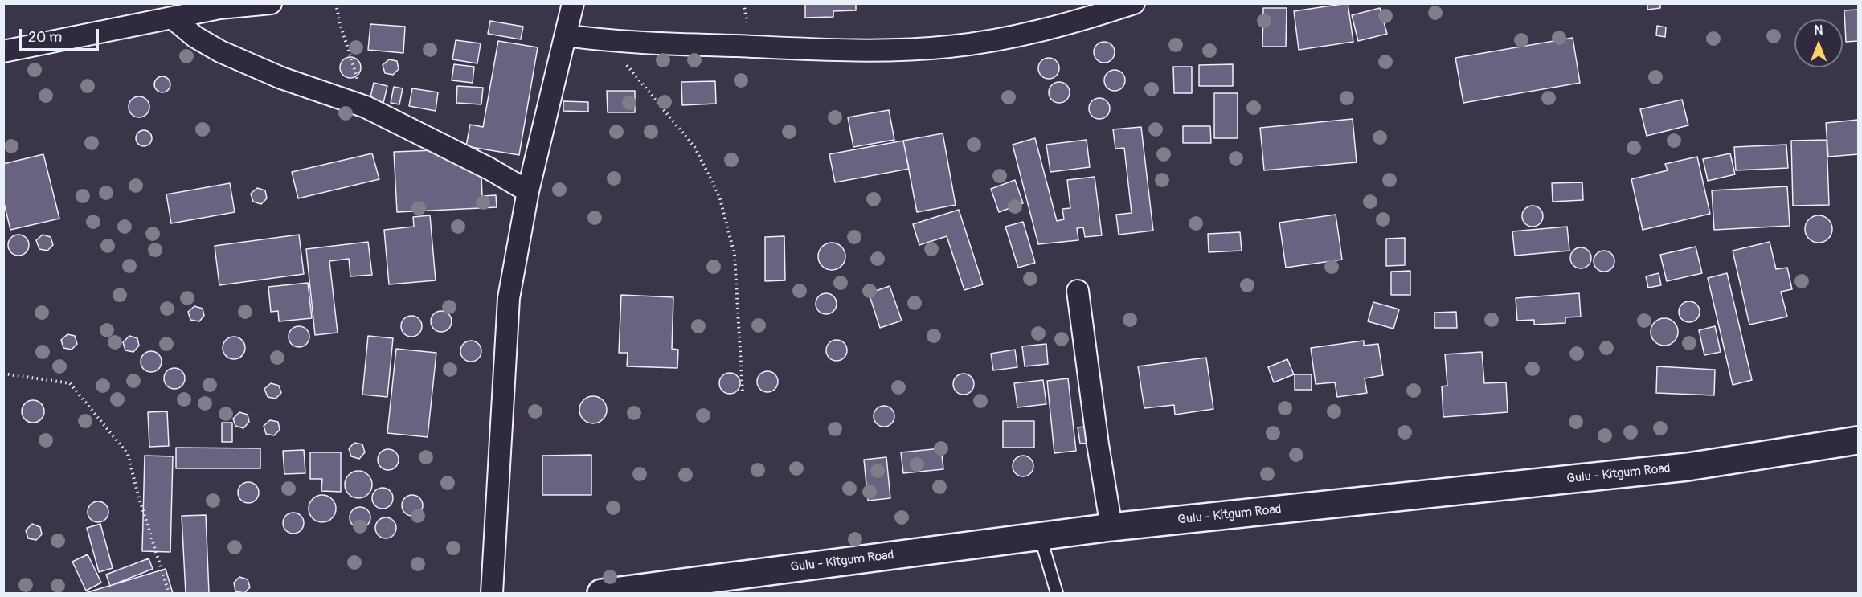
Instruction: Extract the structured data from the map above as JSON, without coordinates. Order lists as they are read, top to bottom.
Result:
{
  "streets": {
    "main road": ["Gulu - Kitgum Road"]
  },
  "scale_bar": "20 m",
  "north": "top"
}
